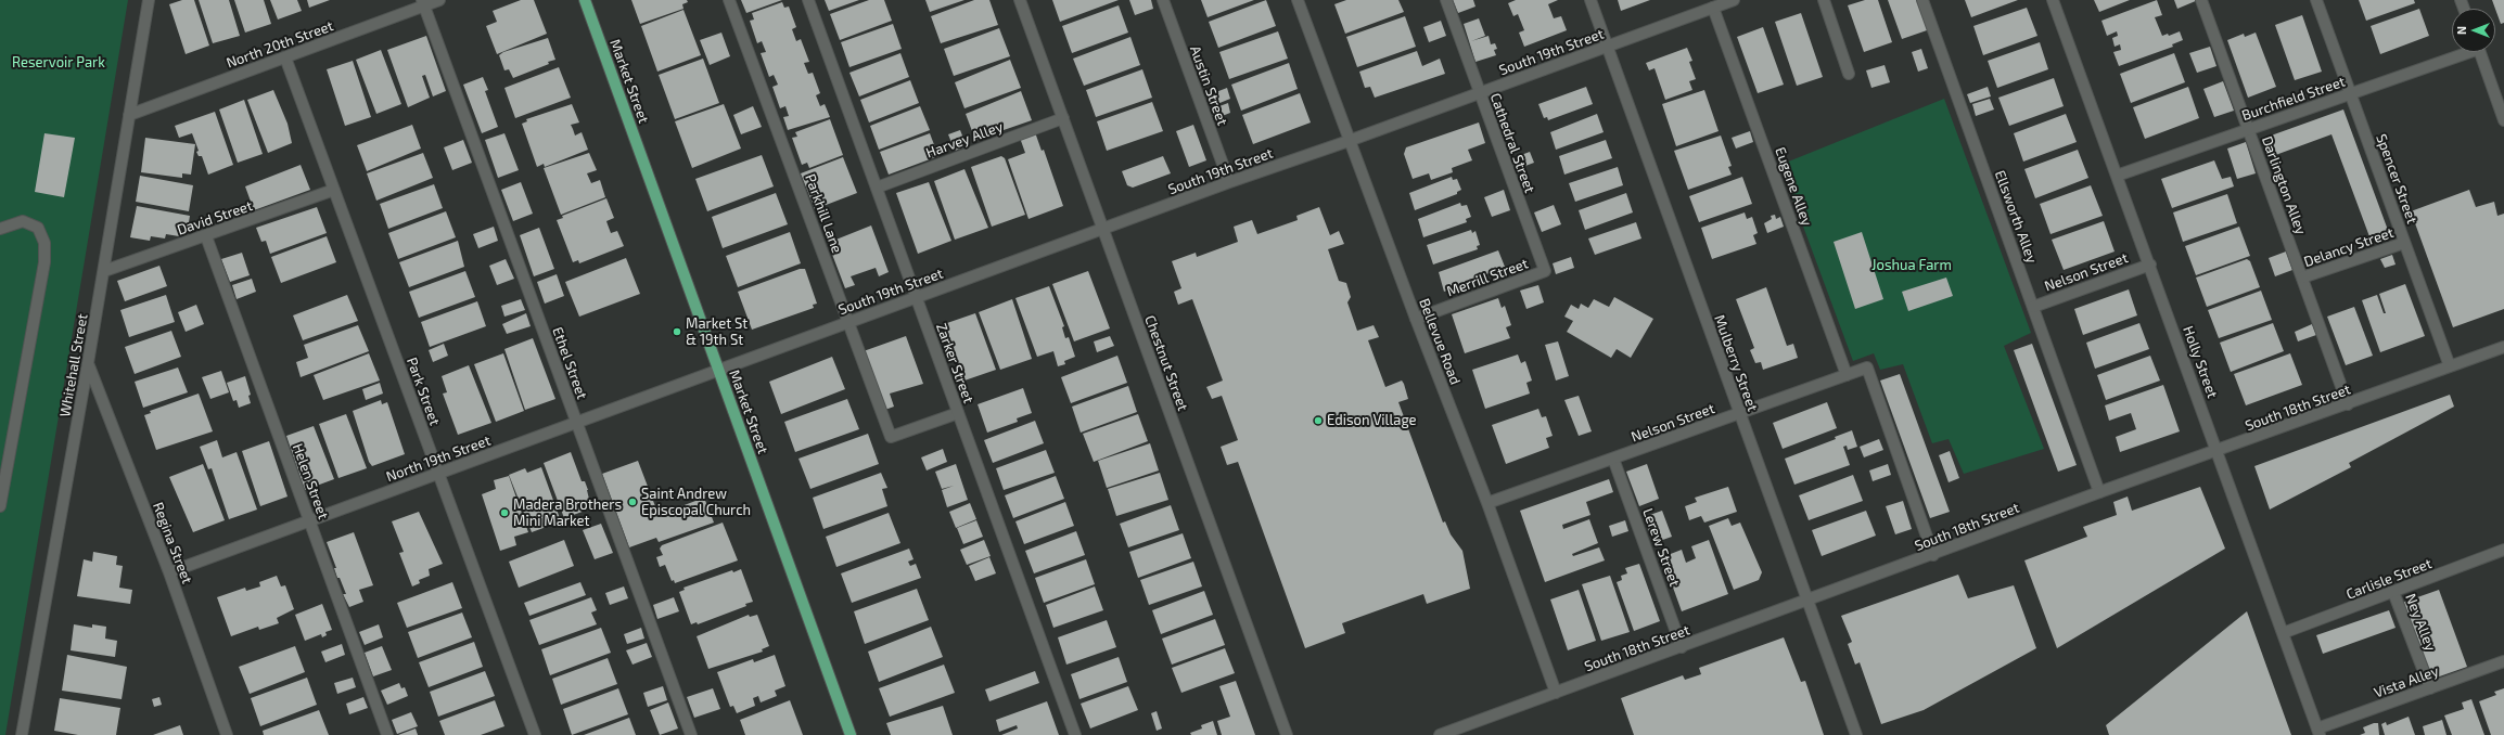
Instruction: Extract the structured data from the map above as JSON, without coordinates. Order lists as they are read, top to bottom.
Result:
{
  "streets": {
    "main road": ["Market Street"],
    "street": [
      "North 20th Street",
      "South 19th Street",
      "Austin Street",
      "Burchfield Street",
      "Harvey Alley",
      "Cathedral Street",
      "Spencer Street",
      "Darlington Alley",
      "Eugene Alley",
      "Parkhill Lane",
      "Ellsworth Alley",
      "David Street",
      "Delancy Street",
      "Nelson Street",
      "Merrill Street",
      "Bellevue Road",
      "Holly Street",
      "Ethel Street",
      "Zarker Street",
      "Chestnut Street",
      "Mulberry Street",
      "Whitehall Street",
      "Park Street",
      "South 18th Street",
      "North 19th Street",
      "Helen Street",
      "Regina Street",
      "Lerew Street",
      "Carlisle Street",
      "Ney Alley",
      "Vista Alley"
    ]
  },
  "crossings": [
    ["North 20th Street", "Ethel Street"],
    ["North 20th Street", "Whitehall Street"],
    ["North 20th Street", "Park Street"],
    ["South 19th Street", "Market Street"],
    ["South 19th Street", "Austin Street"],
    ["South 19th Street", "Cathedral Street"],
    ["South 19th Street", "Eugene Alley"],
    ["South 19th Street", "Parkhill Lane"],
    ["South 19th Street", "Bellevue Road"],
    ["South 19th Street", "Zarker Street"],
    ["South 19th Street", "Chestnut Street"],
    ["South 19th Street", "Mulberry Street"],
    ["South 19th Street", "North 19th Street"],
    ["Market Street", "North 19th Street"],
    ["Burchfield Street", "Spencer Street"],
    ["Burchfield Street", "Darlington Alley"],
    ["Burchfield Street", "Holly Street"],
    ["Harvey Alley", "Zarker Street"],
    ["Harvey Alley", "Chestnut Street"],
    ["Cathedral Street", "Merrill Street"],
    ["Spencer Street", "Delancy Street"],
    ["Spencer Street", "South 18th Street"],
    ["Darlington Alley", "Delancy Street"],
    ["Darlington Alley", "South 18th Street"],
    ["Eugene Alley", "Nelson Street"],
    ["Parkhill Lane", "Zarker Street"],
    ["Ellsworth Alley", "Nelson Street"],
    ["Ellsworth Alley", "South 18th Street"],
    ["David Street", "Whitehall Street"],
    ["David Street", "Park Street"],
    ["David Street", "Helen Street"],
    ["Nelson Street", "Bellevue Road"],
    ["Nelson Street", "Holly Street"],
    ["Nelson Street", "Mulberry Street"],
    ["Nelson Street", "South 18th Street"],
    ["Nelson Street", "Lerew Street"],
    ["Merrill Street", "Bellevue Road"],
    ["Bellevue Road", "South 18th Street"],
    ["Holly Street", "South 18th Street"],
    ["Holly Street", "Carlisle Street"],
    ["Holly Street", "Vista Alley"],
    ["Ethel Street", "North 19th Street"],
    ["Mulberry Street", "South 18th Street"],
    ["Whitehall Street", "Regina Street"],
    ["Park Street", "North 19th Street"],
    ["South 18th Street", "Lerew Street"],
    ["North 19th Street", "Helen Street"],
    ["North 19th Street", "Regina Street"],
    ["Carlisle Street", "Ney Alley"],
    ["Ney Alley", "Vista Alley"]
  ],
  "parks": ["Reservoir Park", "Joshua Farm"],
  "places": [
    "Market St & 19th St",
    "Edison Village",
    "Saint Andrew Episcopal Church",
    "Madera Brothers Mini Market"
  ],
  "north": "left"
}
